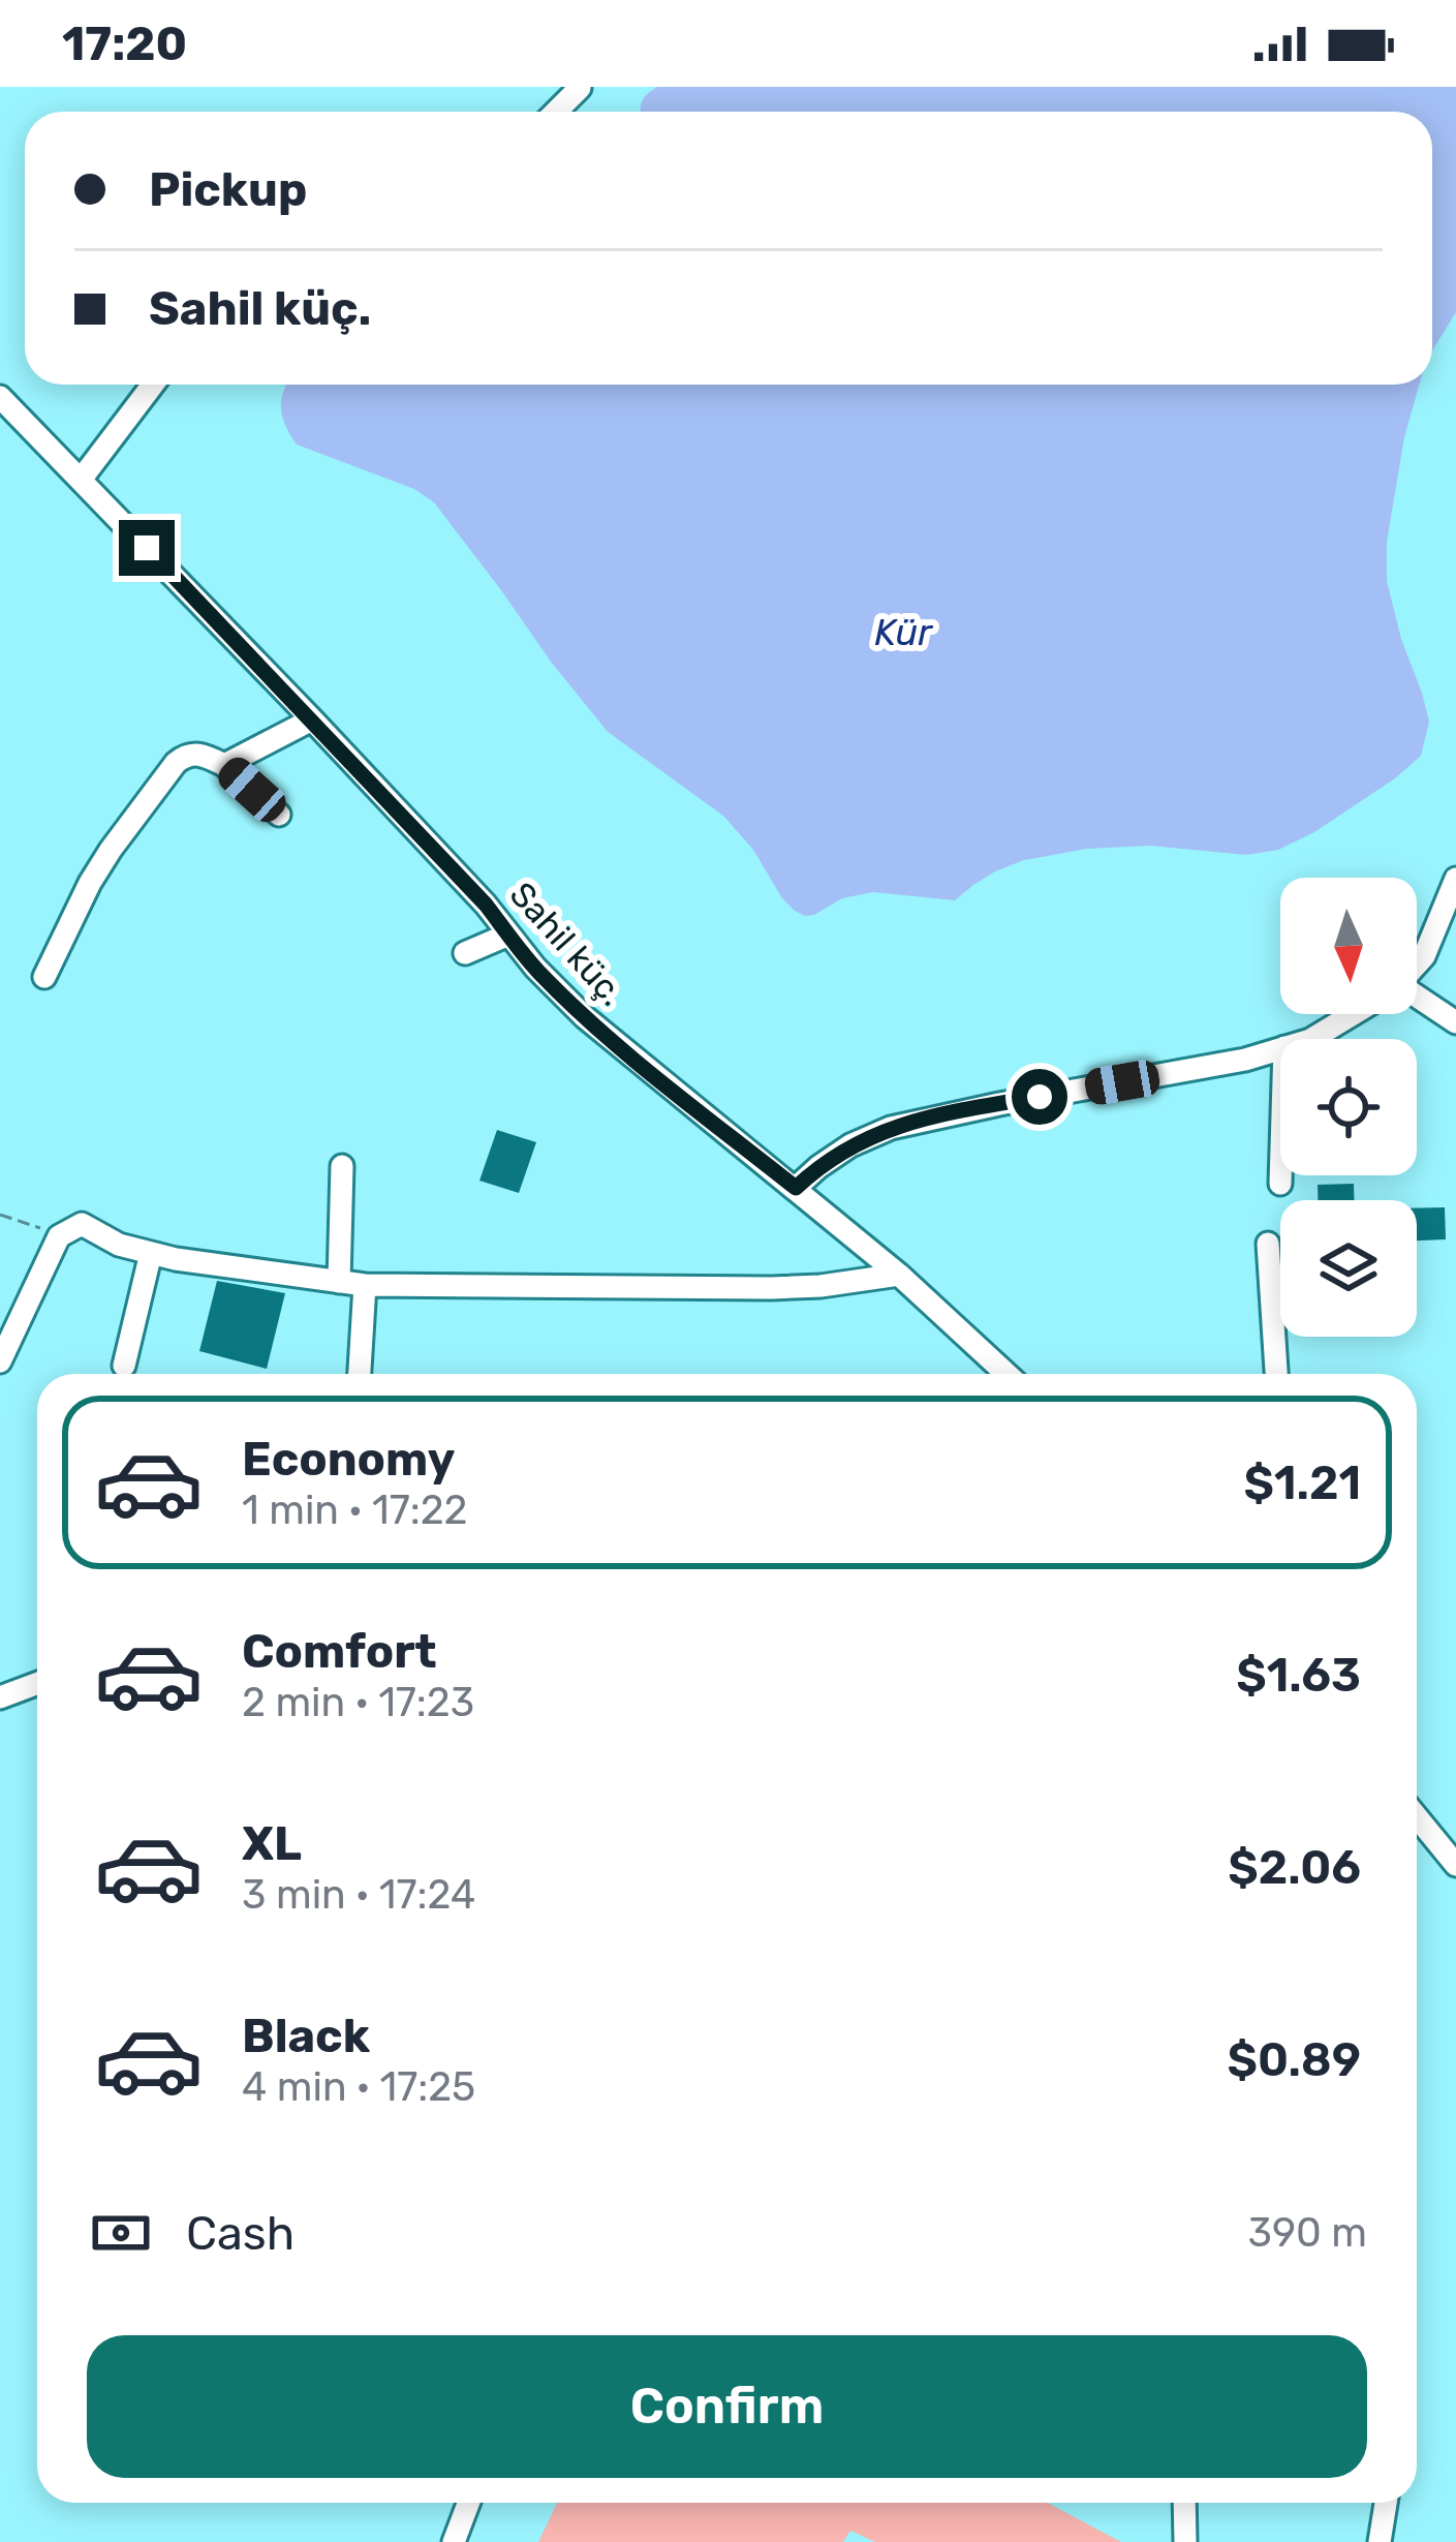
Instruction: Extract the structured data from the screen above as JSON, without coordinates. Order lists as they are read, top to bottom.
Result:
{
  "streets": {
    "street": ["Sahil küç."]
  },
  "water": ["Kür"],
  "north": "bottom",
  "page": {
    "status": "17:20",
    "banner": ["Pickup", "Sahil küç."],
    "list": [
      {
        "name": "Economy",
        "note": "1 min · 17:22",
        "value": "$1.21"
      },
      {
        "name": "Comfort",
        "note": "2 min · 17:23",
        "value": "$1.63"
      },
      {
        "name": "XL",
        "note": "3 min · 17:24",
        "value": "$2.06"
      },
      {
        "name": "Black",
        "note": "4 min · 17:25",
        "value": "$0.89"
      }
    ],
    "pay": ["Cash", "390 m"],
    "buttons": "Confirm"
  }
}
